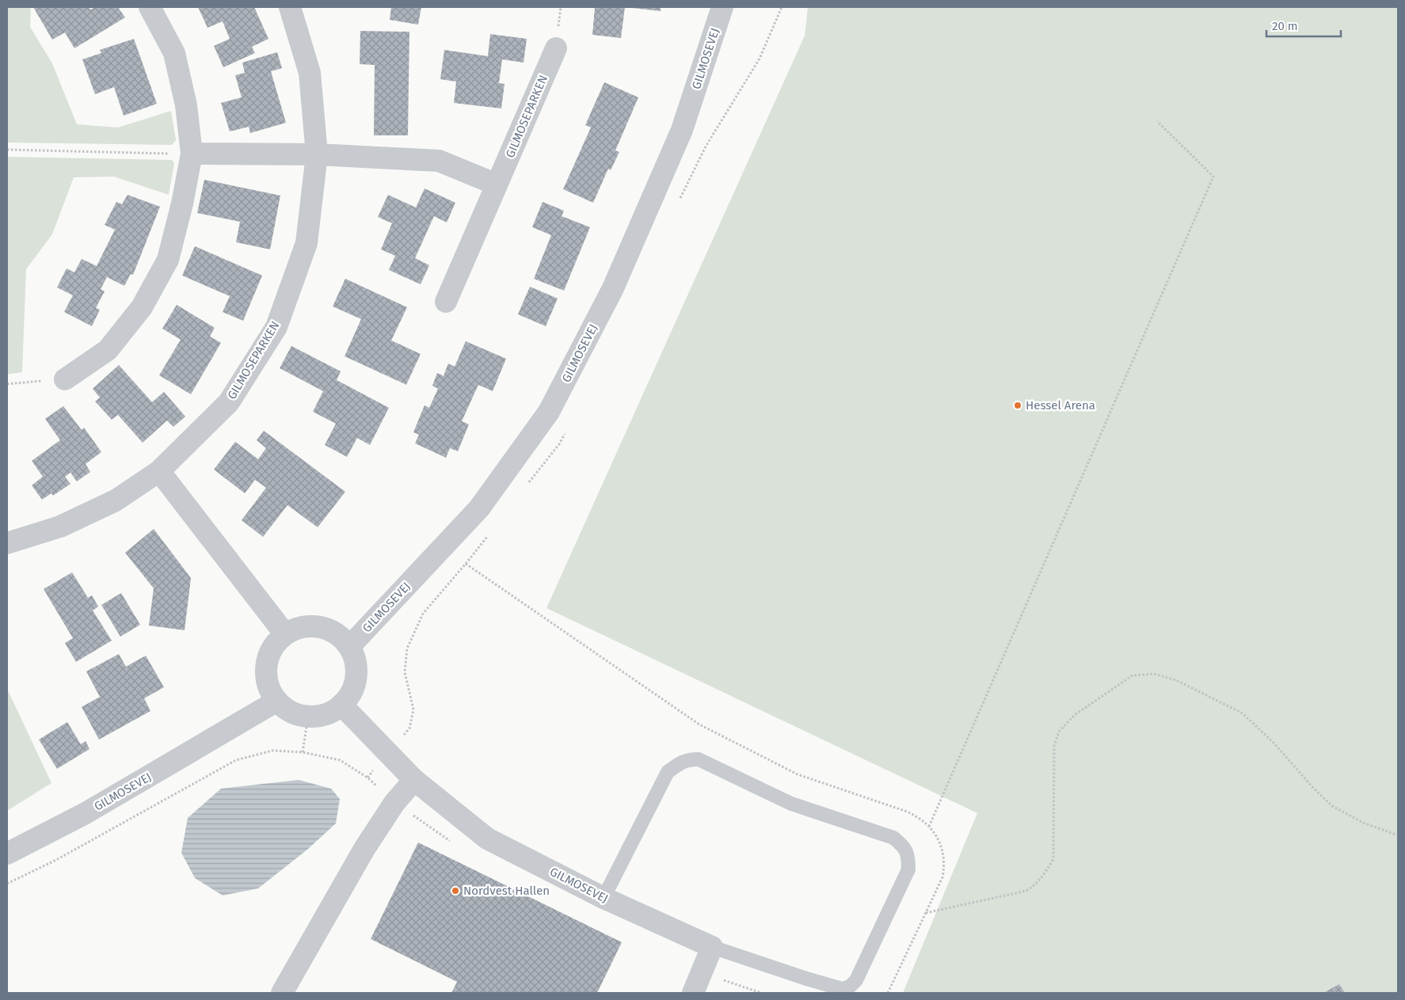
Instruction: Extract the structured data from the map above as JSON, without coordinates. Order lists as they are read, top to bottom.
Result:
{
  "streets": {
    "street": ["GILMOSEVEJ", "GILMOSEPARKEN"]
  },
  "places": ["Hessel Arena", "Nordvest Hallen"],
  "scale_bar": "20 m"
}
